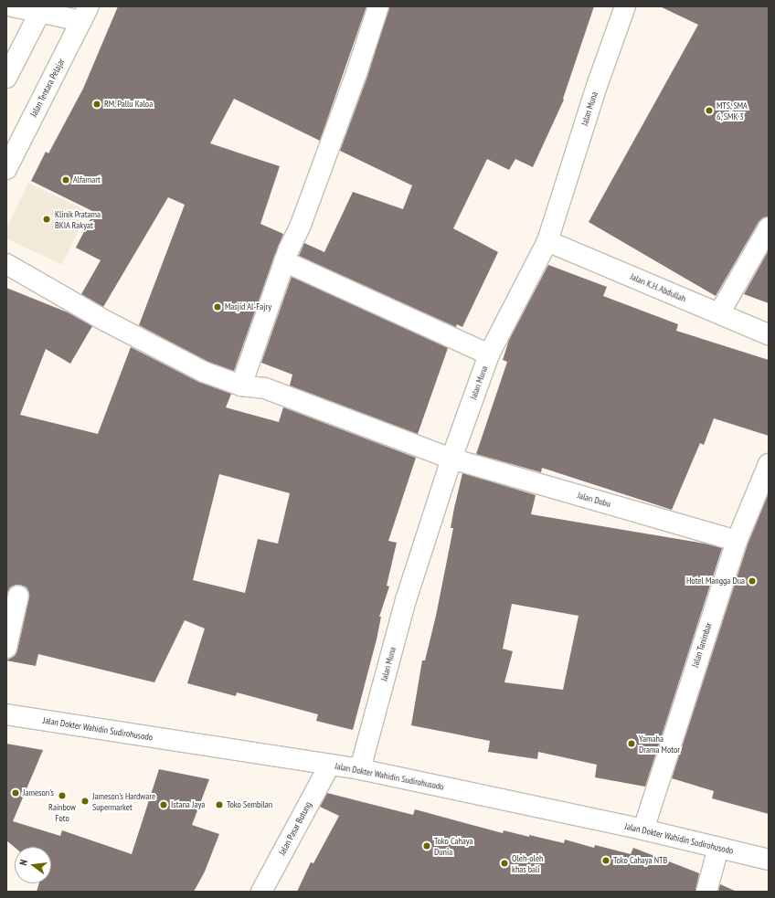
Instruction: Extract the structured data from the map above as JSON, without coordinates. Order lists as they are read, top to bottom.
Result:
{
  "streets": {
    "street": [
      "Jalan Tentara Pelajar",
      "Jalan Muna",
      "Jalan K.H. Abdullah",
      "Jalan Dobu",
      "Jalan Tanimbar",
      "Jalan Dokter Wahidin Sudirohusodo",
      "Jalan Pasar Butung"
    ]
  },
  "crossings": [
    ["Jalan Muna", "Jalan K.H. Abdullah"],
    ["Jalan Muna", "Jalan Dobu"],
    ["Jalan Muna", "Jalan Dokter Wahidin Sudirohusodo"],
    ["Jalan Dobu", "Jalan Tanimbar"],
    ["Jalan Tanimbar", "Jalan Dokter Wahidin Sudirohusodo"],
    ["Jalan Dokter Wahidin Sudirohusodo", "Jalan Pasar Butung"]
  ],
  "places": [
    "RM. Pallu Kaloa",
    "MTS, SMA 6, SMK 3",
    "Alfamart",
    "Klinik Pratama BKIA Rakyat",
    "Masjid Al-Fajry",
    "Hotel Mangga Dua",
    "Yamaha Drama Motor",
    "Jameson's",
    "Rainbow Foto",
    "Jameson's Hardware Supermarket",
    "Istana Jaya",
    "Toko Sembilan",
    "Toko Cahaya Dunia",
    "Toko Cahaya NTB",
    "Oleh-oleh khas bali"
  ],
  "north": "left"
}
